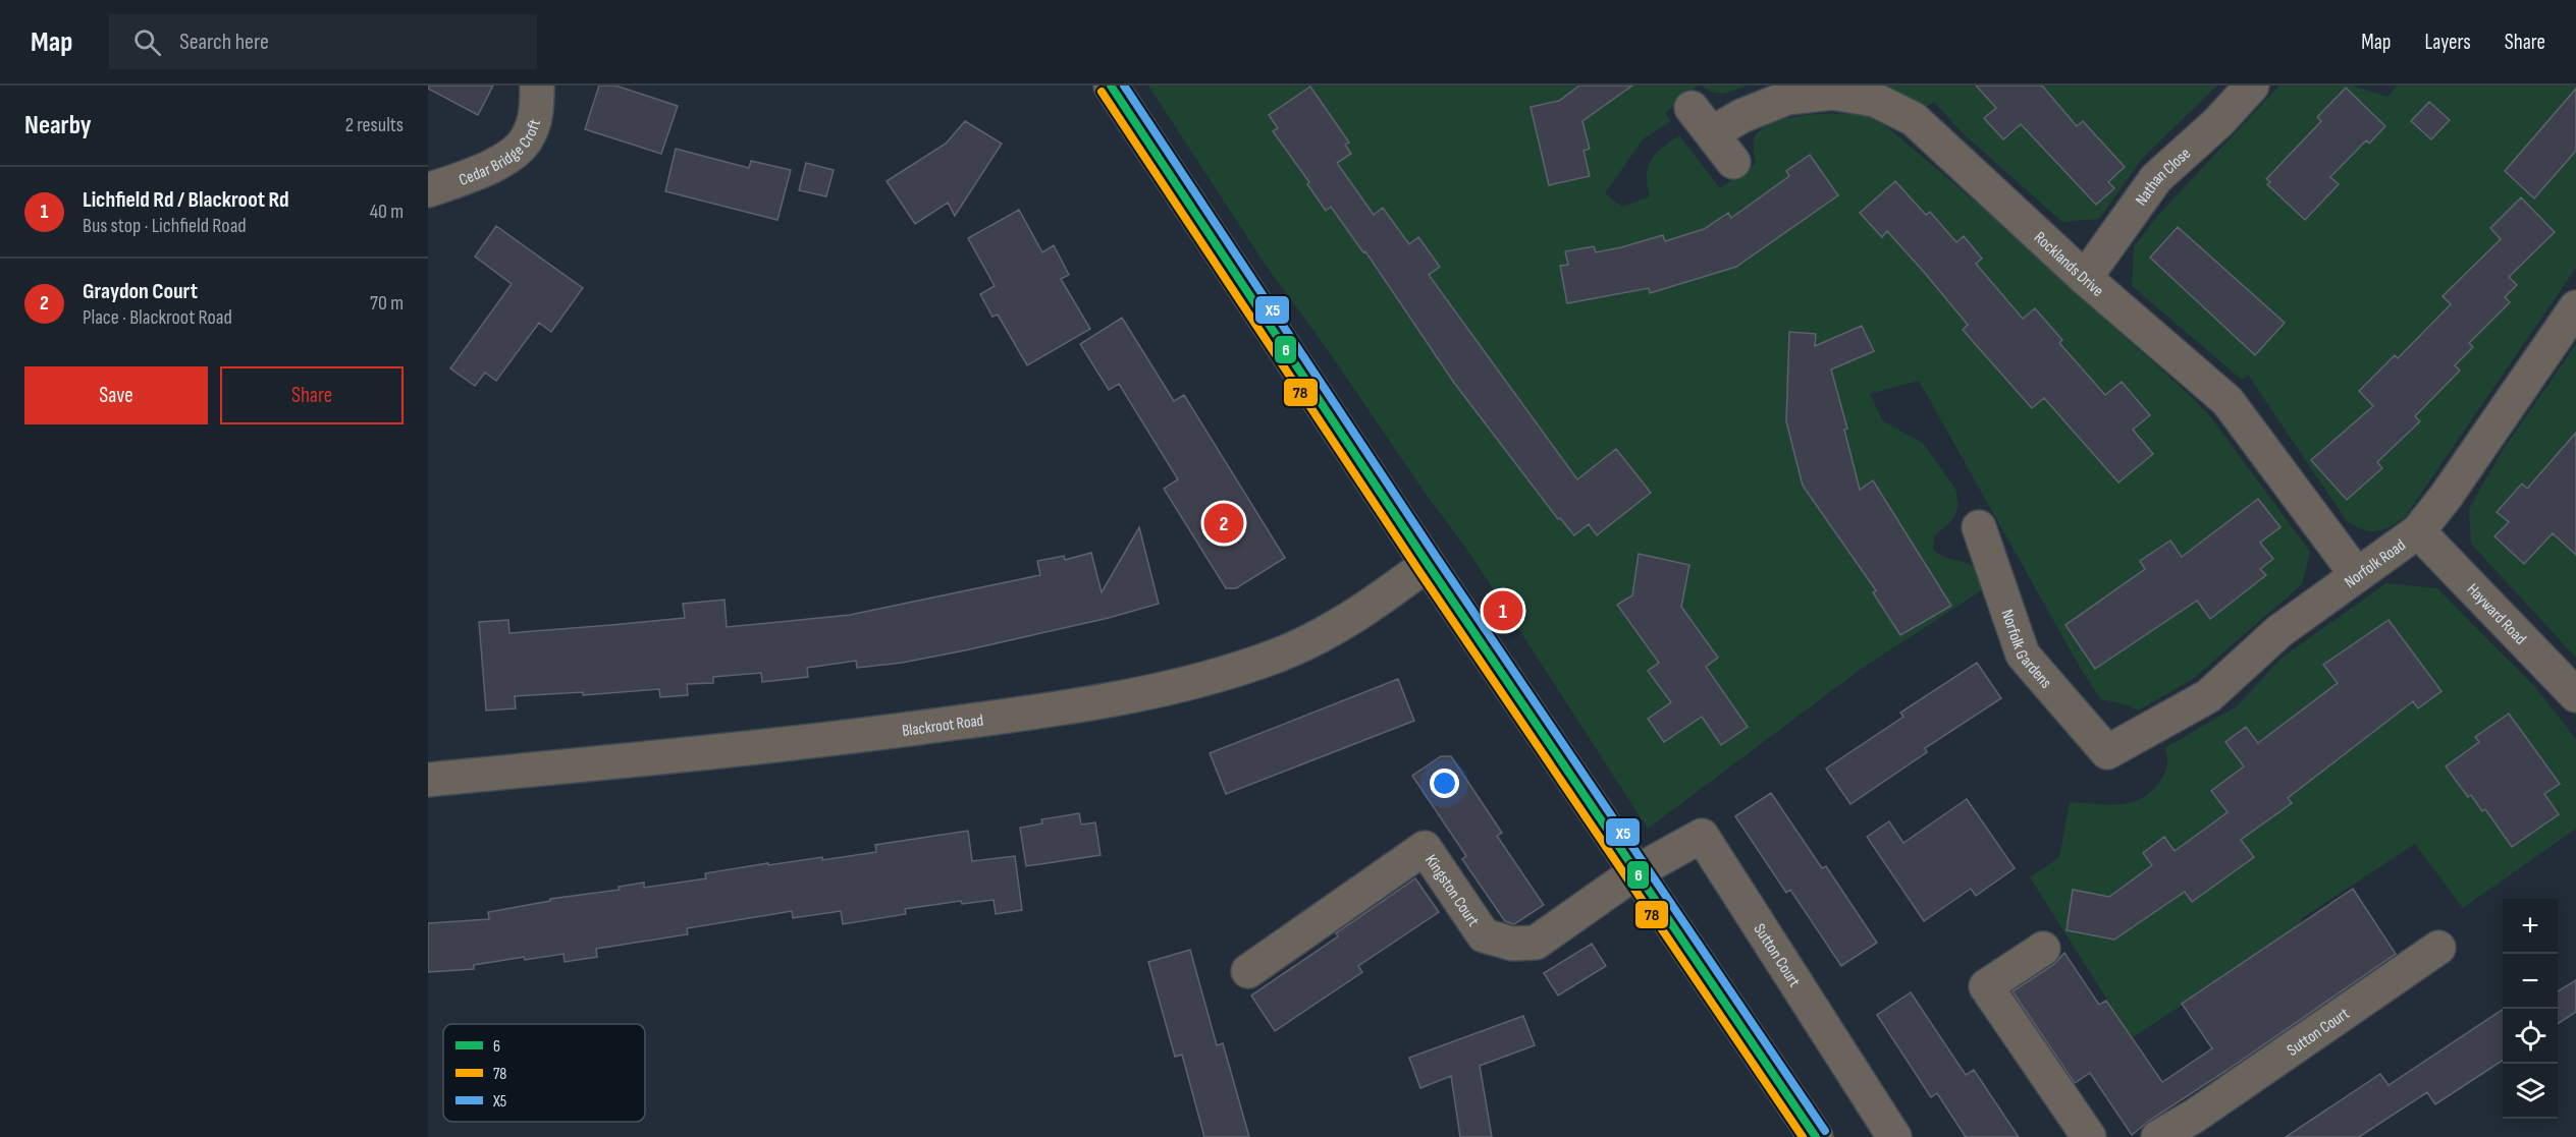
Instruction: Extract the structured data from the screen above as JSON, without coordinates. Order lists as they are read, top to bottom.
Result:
{
  "streets": {
    "street": [
      "Cedar Bridge Croft",
      "Nathan Close",
      "Rocklands Drive",
      "Norfolk Road",
      "Hayward Road",
      "Norfolk Gardens",
      "Blackroot Road",
      "Kingston Court",
      "Sutton Court"
    ]
  },
  "crossings": [
    ["Nathan Close", "Rocklands Drive"],
    ["Rocklands Drive", "Norfolk Road"],
    ["Norfolk Road", "Hayward Road"],
    ["Norfolk Road", "Norfolk Gardens"],
    ["Kingston Court", "Sutton Court"]
  ],
  "lines": ["transit line 6", "transit line X5", "transit line 78"],
  "legend": ["6", "78", "X5"],
  "page": {
    "header": "Map",
    "search": "Search here",
    "nav": ["Map", "Layers", "Share"],
    "heading": ["Nearby", "2 results"],
    "list": [
      {
        "mark": "1",
        "name": "Lichfield Rd / Blackroot Rd",
        "note": "Bus stop · Lichfield Road",
        "value": "40 m"
      },
      {
        "mark": "2",
        "name": "Graydon Court",
        "note": "Place · Blackroot Road",
        "value": "70 m"
      }
    ],
    "buttons": ["Save", "Share"],
    "pins": ["2", "1"],
    "map_buttons": ["+", "−"]
  }
}
